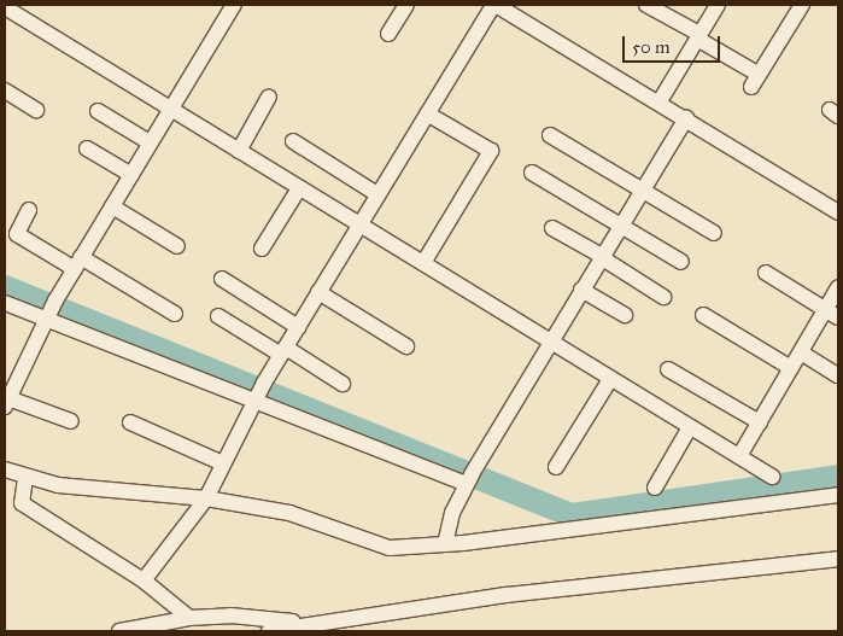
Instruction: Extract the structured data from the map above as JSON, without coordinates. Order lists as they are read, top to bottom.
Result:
{
  "scale_bar": "50 m"
}
